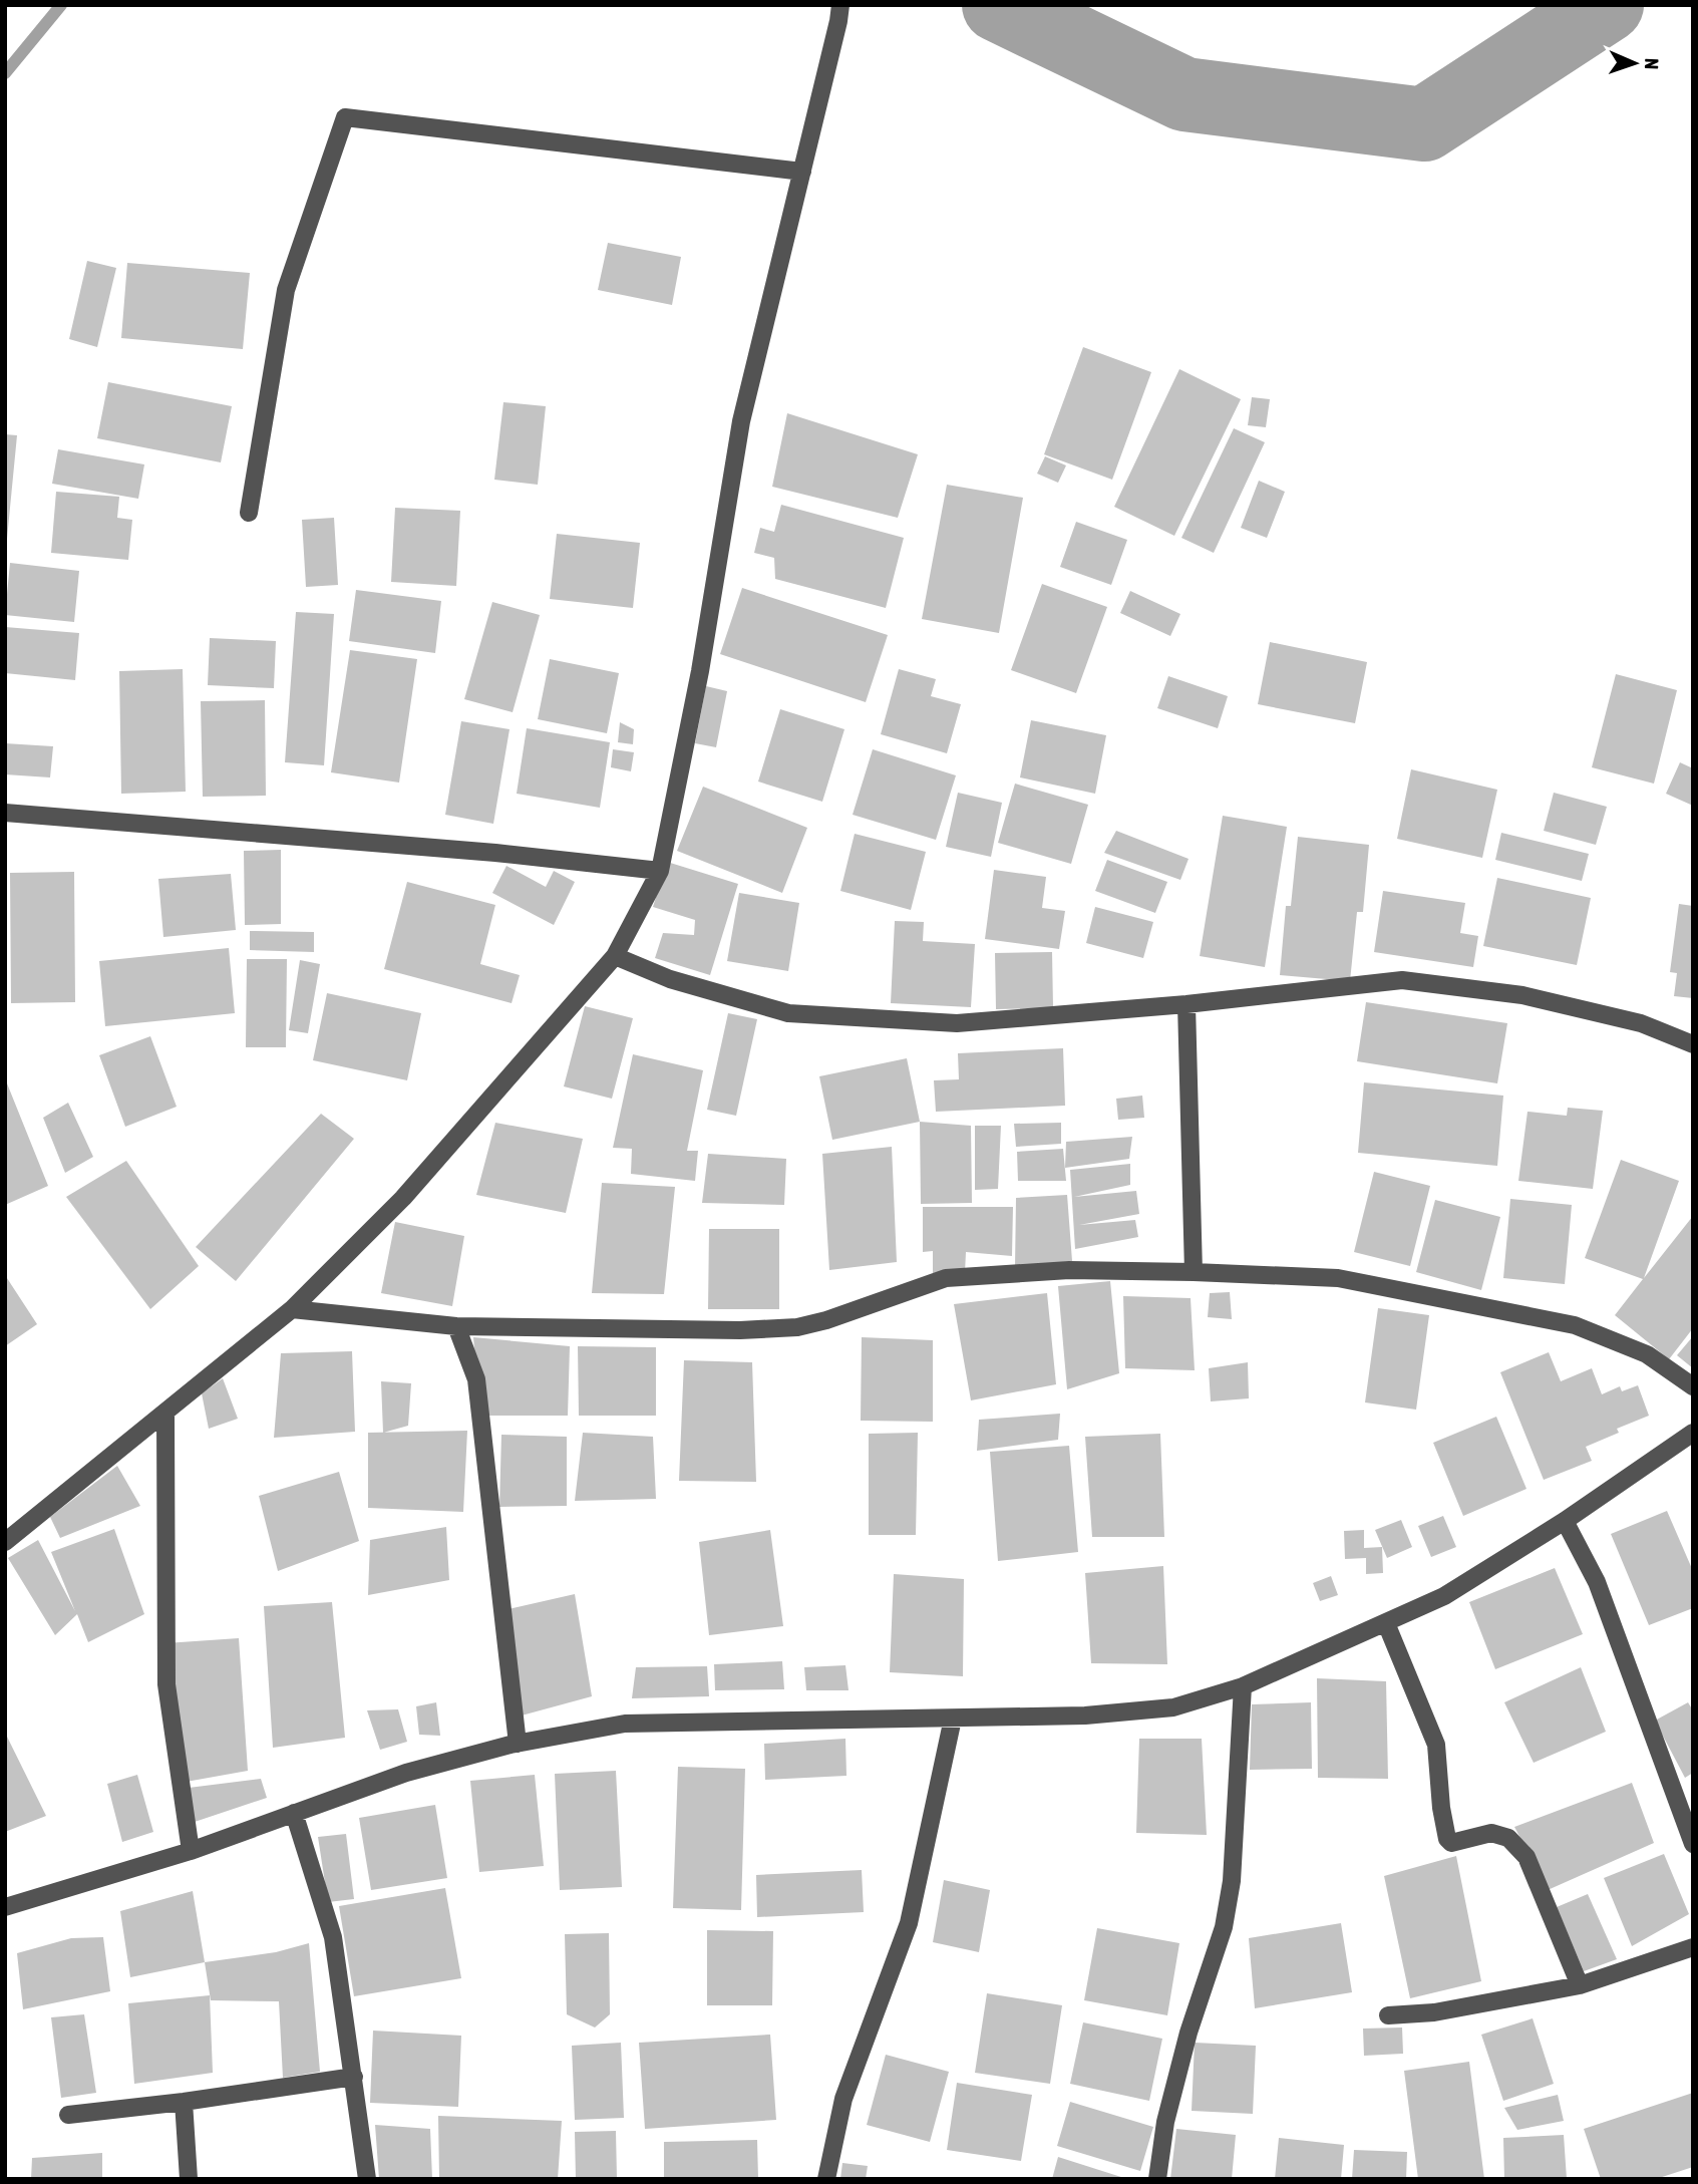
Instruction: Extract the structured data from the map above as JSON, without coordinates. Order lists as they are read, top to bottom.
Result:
{
  "north": "right"
}
